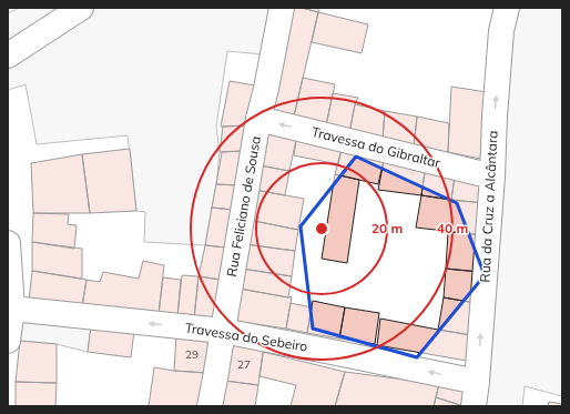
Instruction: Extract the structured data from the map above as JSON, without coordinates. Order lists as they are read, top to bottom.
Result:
{
  "streets": {
    "street": [
      "Travessa do Gibraltar",
      "Rua Feliciano de Sousa",
      "Rua da Cruz a Alcântara",
      "Travessa do Sebeiro"
    ]
  },
  "crossings": [
    ["Travessa do Gibraltar", "Rua Feliciano de Sousa"],
    ["Travessa do Gibraltar", "Rua da Cruz a Alcântara"],
    ["Rua Feliciano de Sousa", "Travessa do Sebeiro"],
    ["Rua da Cruz a Alcântara", "Travessa do Sebeiro"]
  ],
  "one_way": ["Travessa do Gibraltar", "Rua da Cruz a Alcântara", "Travessa do Sebeiro"],
  "house_numbers": ["29", "27"],
  "rings": ["20 m", "40 m"]
}
